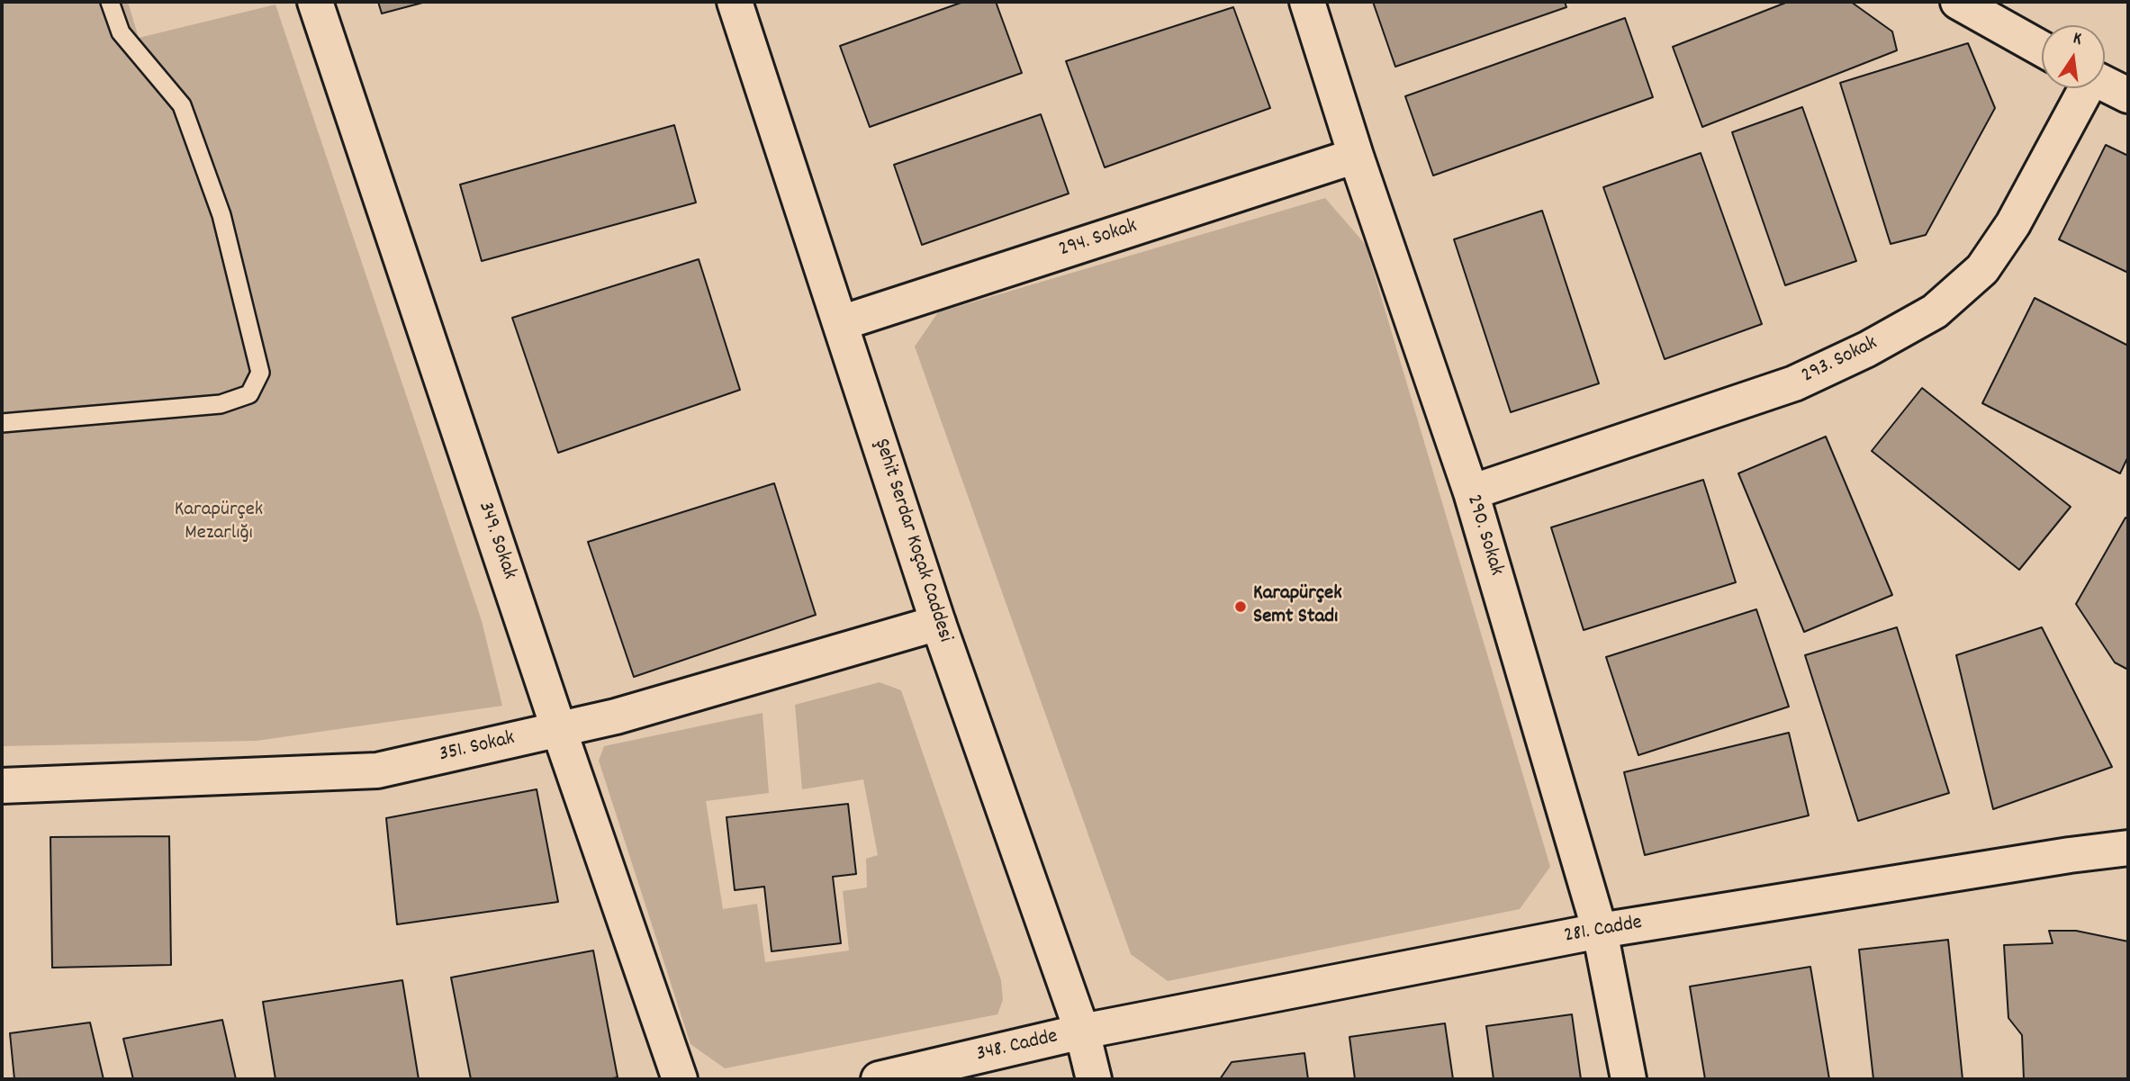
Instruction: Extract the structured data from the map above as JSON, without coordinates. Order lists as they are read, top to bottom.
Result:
{
  "streets": {
    "street": [
      "294. Sokak",
      "293. Sokak",
      "290. Sokak",
      "349. Sokak",
      "Şehit Serdar Koçak Caddesi",
      "351. Sokak",
      "281. Cadde",
      "348. Cadde"
    ]
  },
  "crossings": [
    ["294. Sokak", "290. Sokak"],
    ["294. Sokak", "Şehit Serdar Koçak Caddesi"],
    ["293. Sokak", "290. Sokak"],
    ["290. Sokak", "281. Cadde"],
    ["349. Sokak", "351. Sokak"],
    ["Şehit Serdar Koçak Caddesi", "351. Sokak"],
    ["Şehit Serdar Koçak Caddesi", "281. Cadde"],
    ["Şehit Serdar Koçak Caddesi", "348. Cadde"],
    ["281. Cadde", "348. Cadde"]
  ],
  "parks": ["Karapürçek Mezarlığı"],
  "places": ["Karapürçek Semt Stadı"],
  "north": "top"
}
